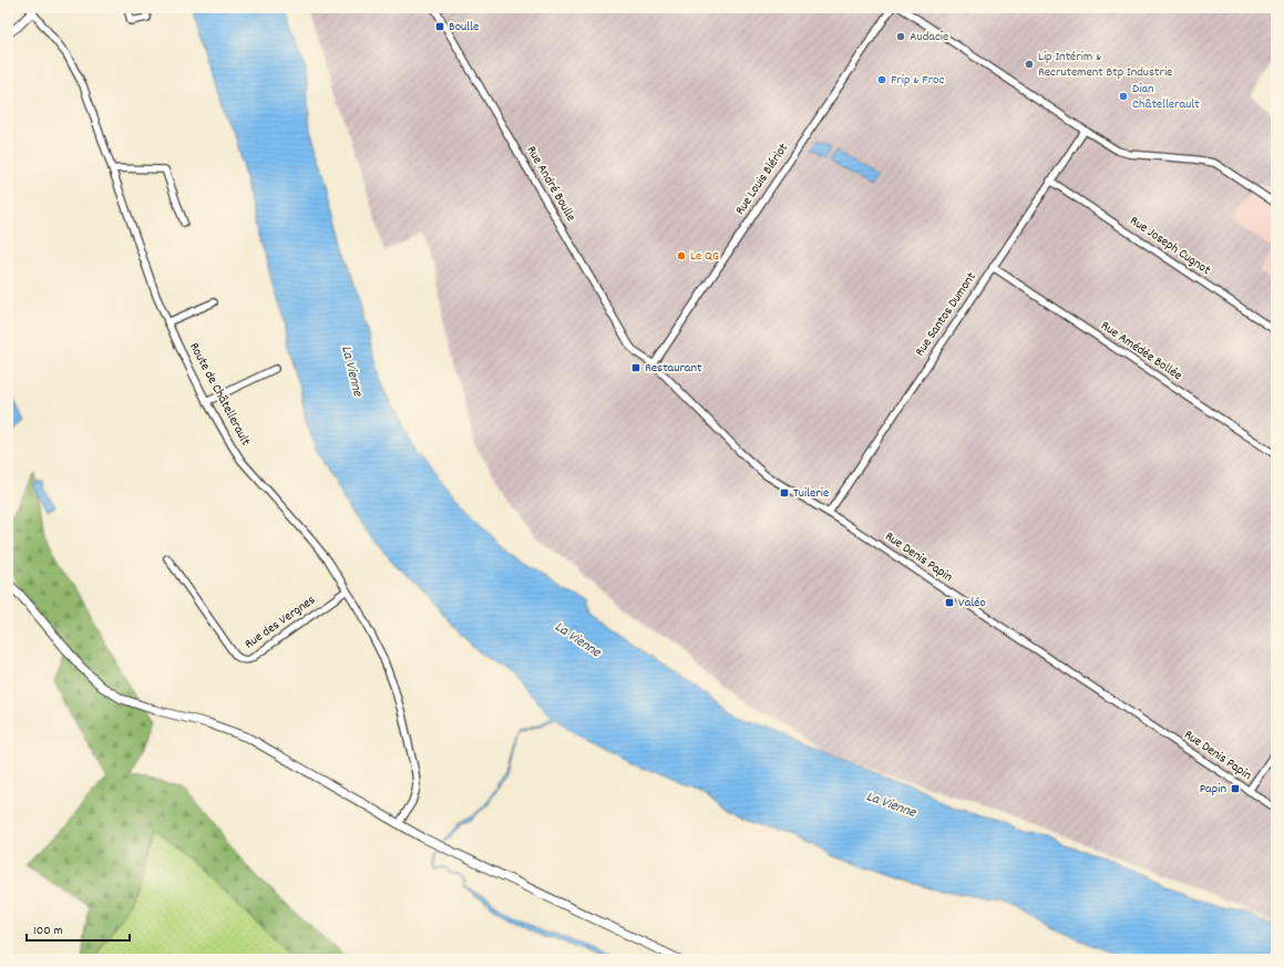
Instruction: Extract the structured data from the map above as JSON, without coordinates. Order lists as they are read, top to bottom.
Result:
{
  "streets": {
    "street": [
      "Rue Louis Blériot",
      "Rue André Boulle",
      "Rue Joseph Cugnot",
      "Rue Santos Dumont",
      "Rue Amédée Bollée",
      "Route de Châtellerault",
      "Rue Denis Papin",
      "Rue des Vergnes"
    ]
  },
  "crossings": [
    ["Rue Louis Blériot", "Rue André Boulle"],
    ["Rue Louis Blériot", "Rue Denis Papin"],
    ["Rue André Boulle", "Rue Denis Papin"],
    ["Rue Joseph Cugnot", "Rue Santos Dumont"],
    ["Rue Santos Dumont", "Rue Amédée Bollée"],
    ["Rue Santos Dumont", "Rue Denis Papin"],
    ["Route de Châtellerault", "Rue des Vergnes"]
  ],
  "water": ["La Vienne"],
  "places": {
    "transit": [
      "Boulle",
      "Restaurant",
      "Tuilerie",
      "Valéo",
      "Papin"
    ],
    "other": [
      "Audacie",
      "Lip Intérim & Recrutement Btp Industrie",
      "Frip & Froc",
      "Dian Châtellerault",
      "Le QG"
    ]
  },
  "scale_bar": "100 m"
}
